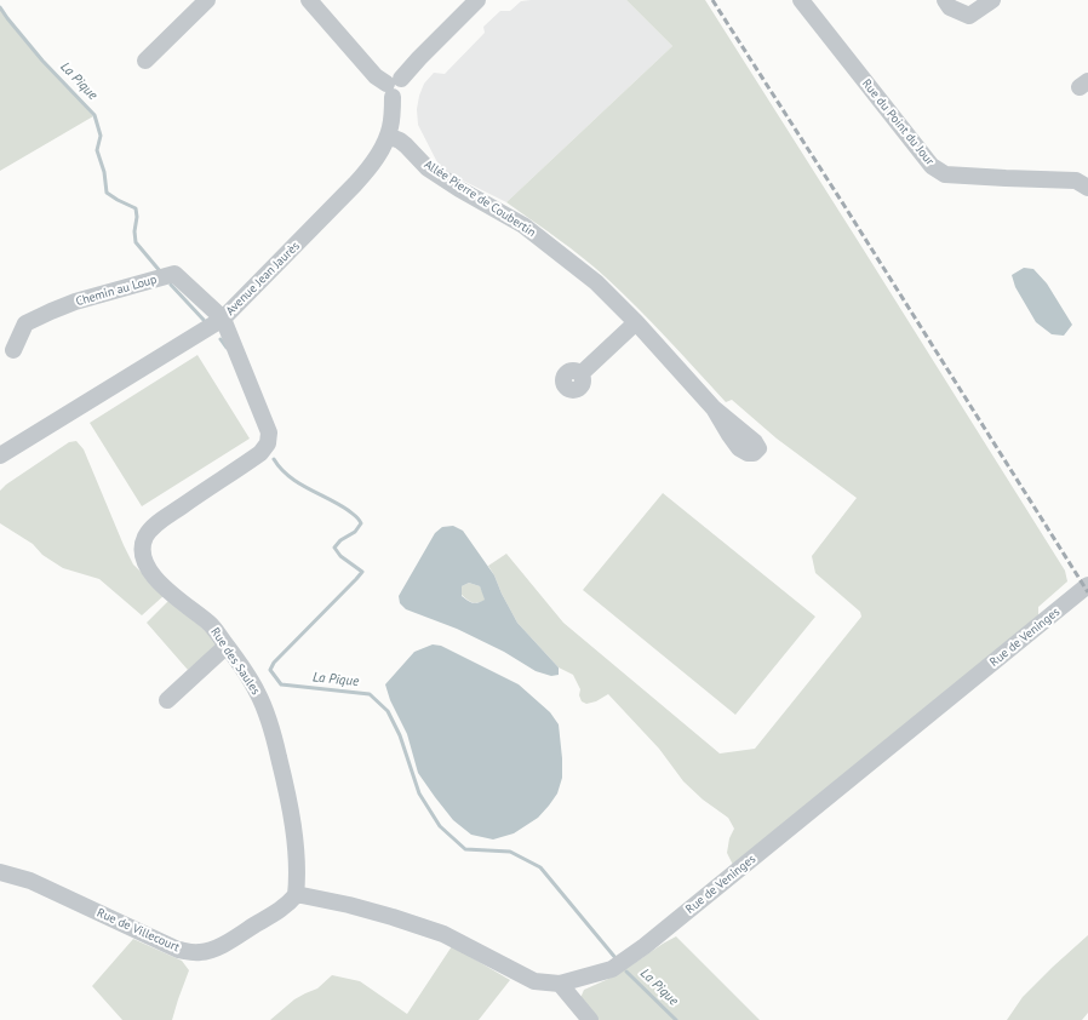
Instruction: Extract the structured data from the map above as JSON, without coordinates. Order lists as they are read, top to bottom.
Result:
{
  "streets": {
    "street": [
      "Rue du Point du Jour",
      "Allée Pierre de Coubertin",
      "Avenue Jean Jaurès",
      "Chemin au Loup",
      "Rue de Veninges",
      "Rue des Saules",
      "Rue de Villecourt"
    ]
  },
  "crossings": [
    ["Allée Pierre de Coubertin", "Avenue Jean Jaurès"],
    ["Avenue Jean Jaurès", "Chemin au Loup"],
    ["Avenue Jean Jaurès", "Rue des Saules"],
    ["Chemin au Loup", "Rue des Saules"],
    ["Rue de Veninges", "Rue des Saules"],
    ["Rue de Veninges", "Rue de Villecourt"],
    ["Rue des Saules", "Rue de Villecourt"]
  ],
  "water": ["La Pique"]
}
